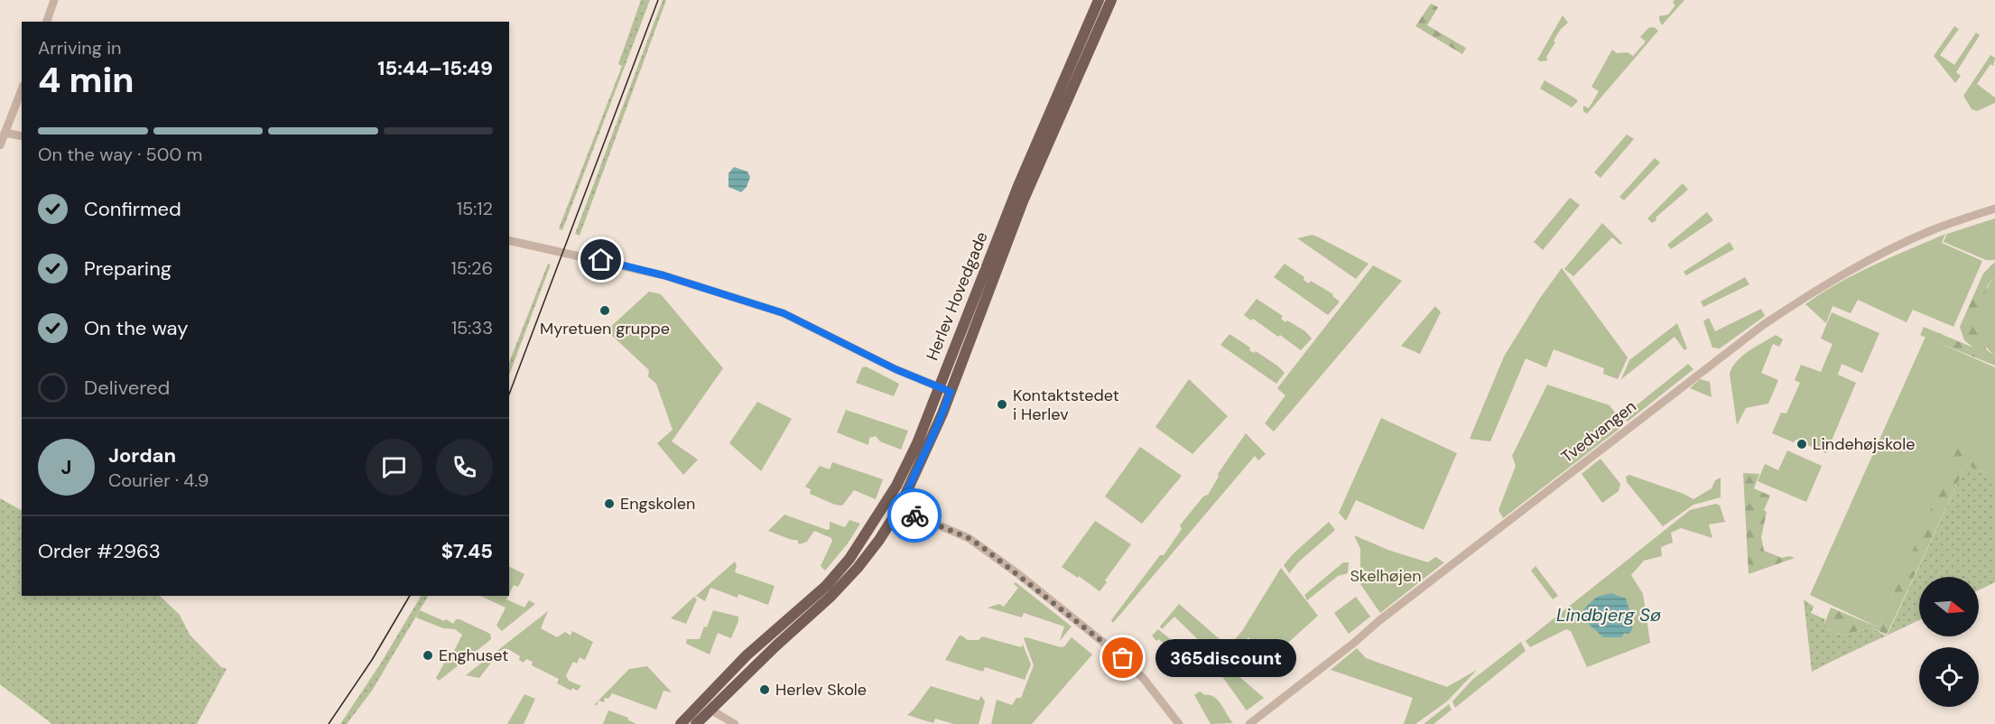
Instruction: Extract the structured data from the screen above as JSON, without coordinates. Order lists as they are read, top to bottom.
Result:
{
  "streets": {
    "main road": ["Herlev Hovedgade"],
    "street": ["Tvedvangen"]
  },
  "water": ["Lindbjerg Sø"],
  "parks": ["Skelhøjen"],
  "places": [
    "Myretuen gruppe",
    "Kontaktstedet i Herlev",
    "Lindehøjskole",
    "Engskolen",
    "Enghuset",
    "365discount",
    "Herlev Skole"
  ],
  "north": "right",
  "page": {
    "heading": ["4 min", "Arriving in", "15:44–15:49"],
    "panel": [
      "Jordan",
      "Courier · 4.9",
      "Order #2963",
      "$7.45"
    ],
    "bar": "On the way · 500 m",
    "list": [
      ["Confirmed", "15:12"],
      ["Preparing", "15:26"],
      ["On the way", "15:33"],
      "Delivered"
    ],
    "round": "J",
    "bubble": "365discount"
  }
}
